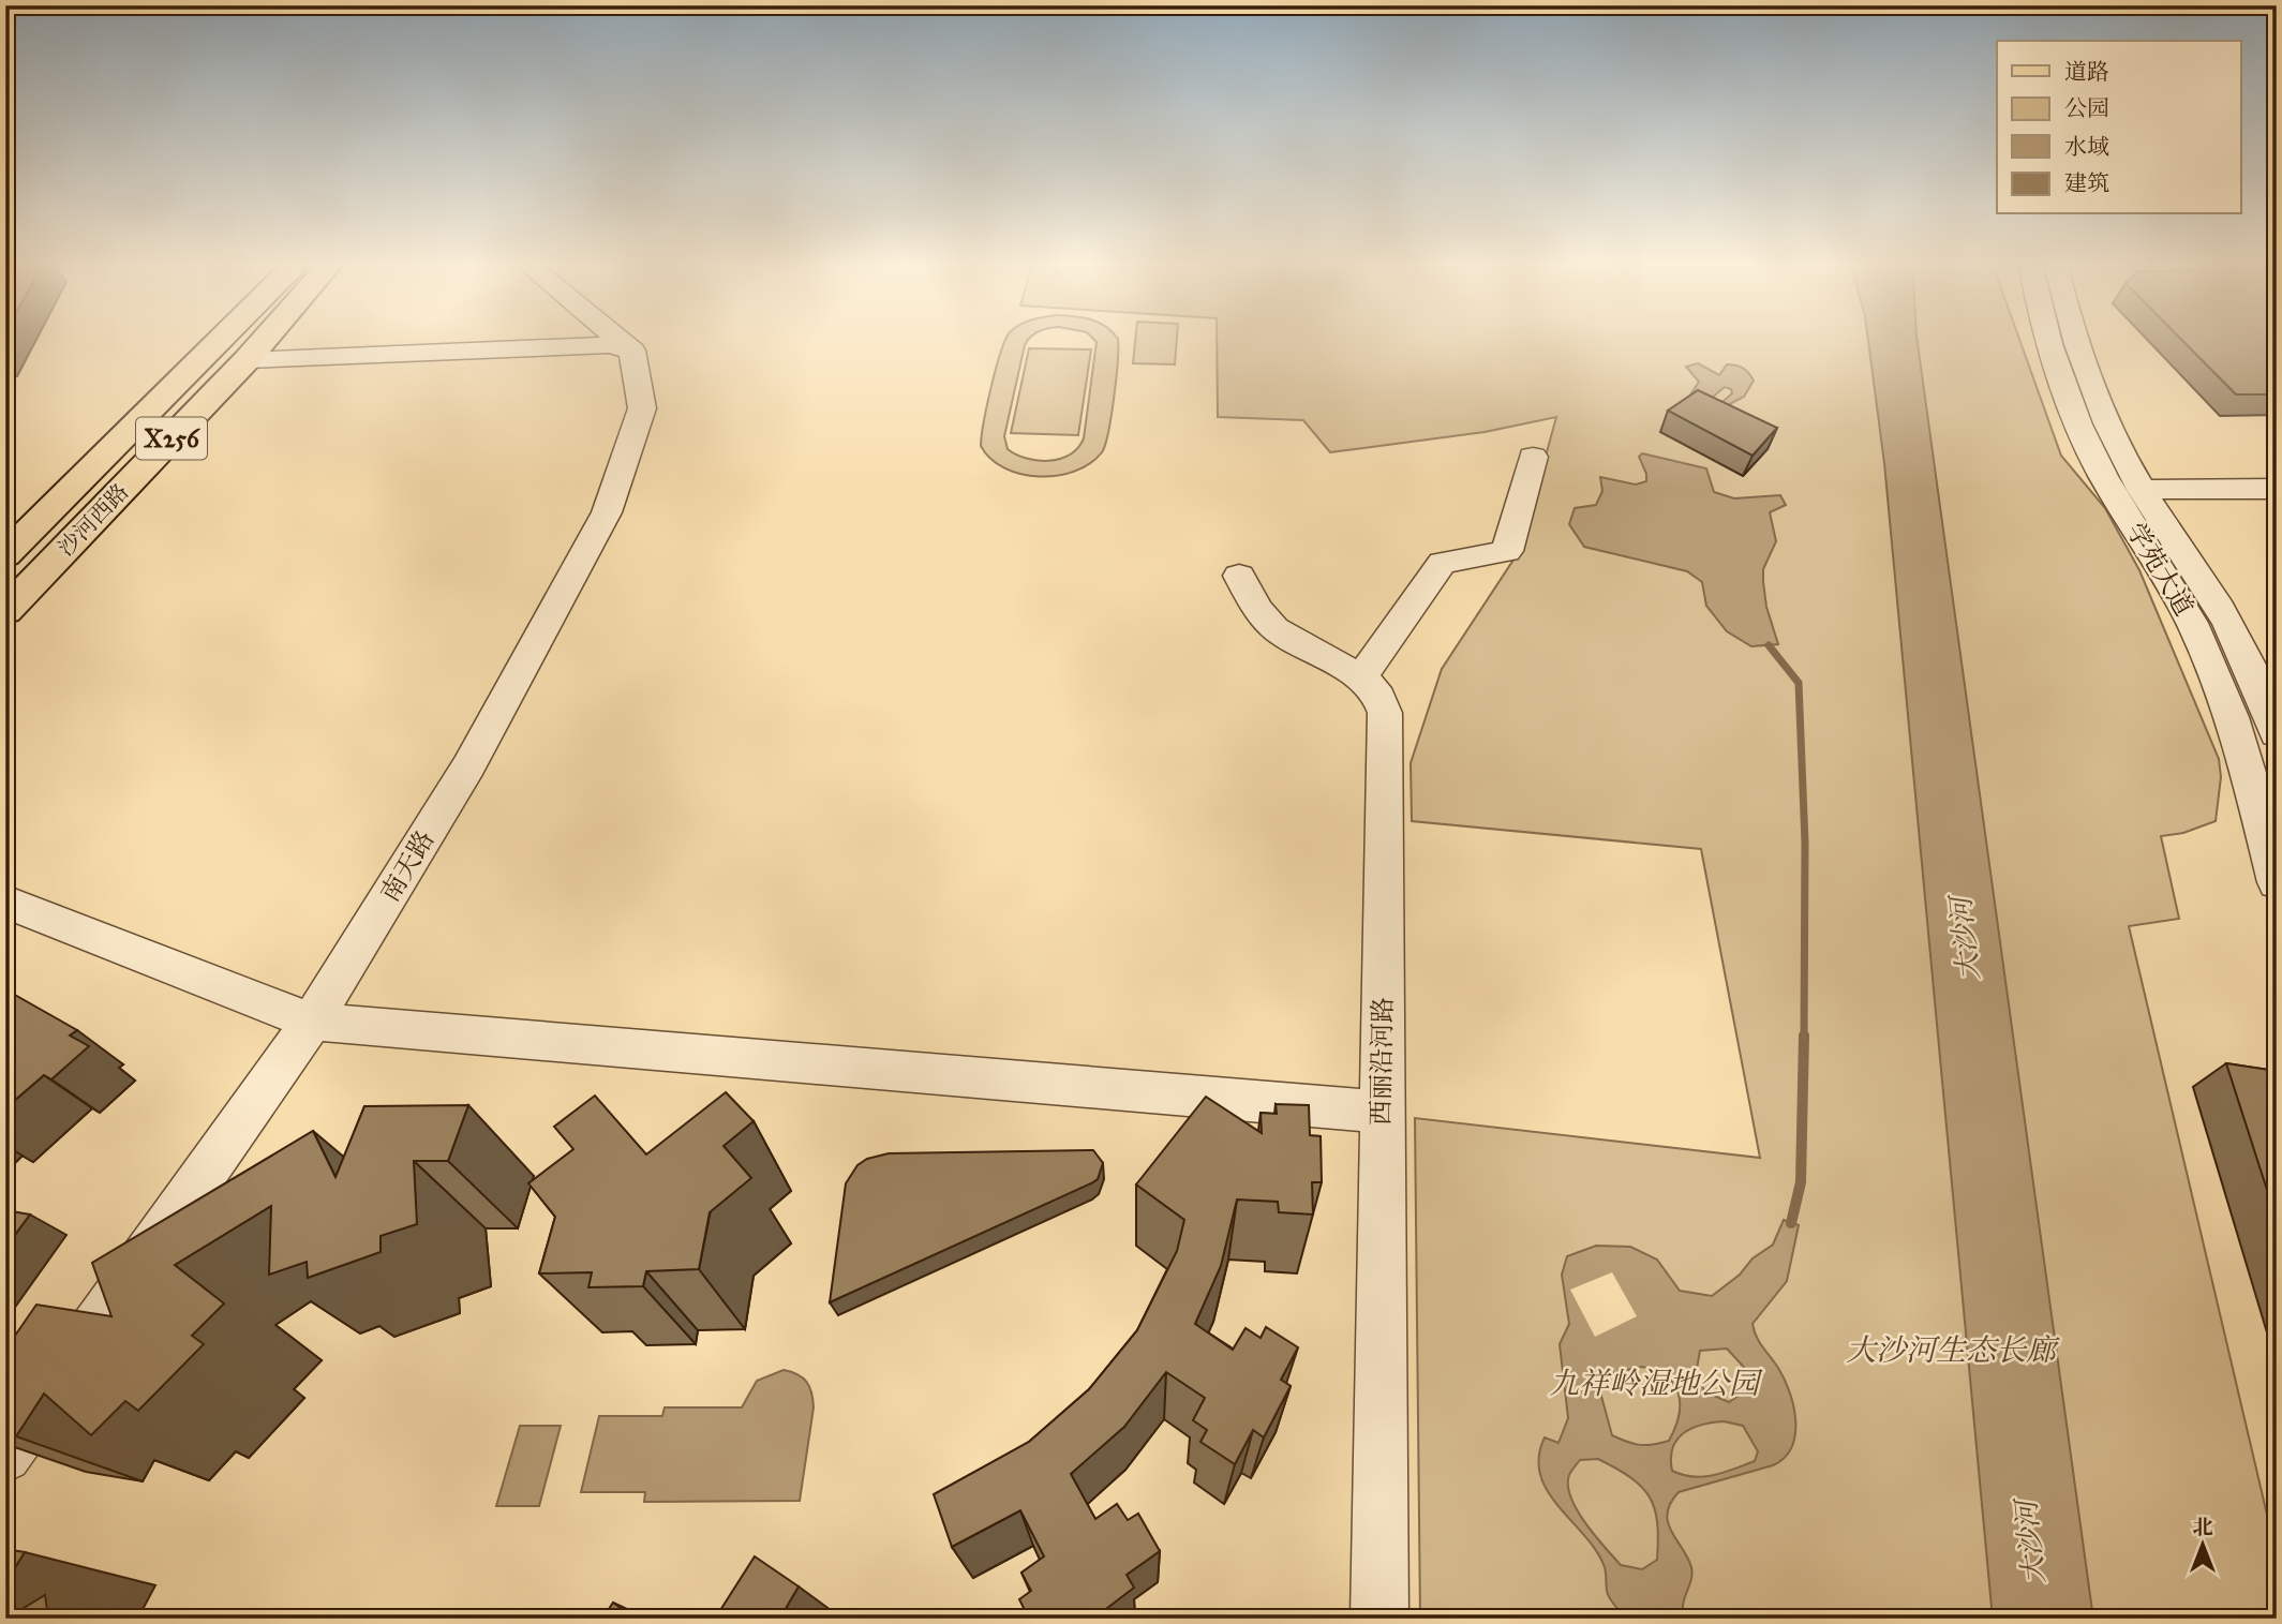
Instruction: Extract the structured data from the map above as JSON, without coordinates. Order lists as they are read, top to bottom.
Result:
{
  "streets": {
    "main road": ["X256", "沙河西路"],
    "street": ["学苑大道", "南天路", "西丽沿河路"]
  },
  "water": ["大沙河"],
  "parks": ["大沙河生态长廊", "九祥岭湿地公园"],
  "legend": [
    "道路",
    "公园",
    "水域",
    "建筑"
  ],
  "north": "top"
}
